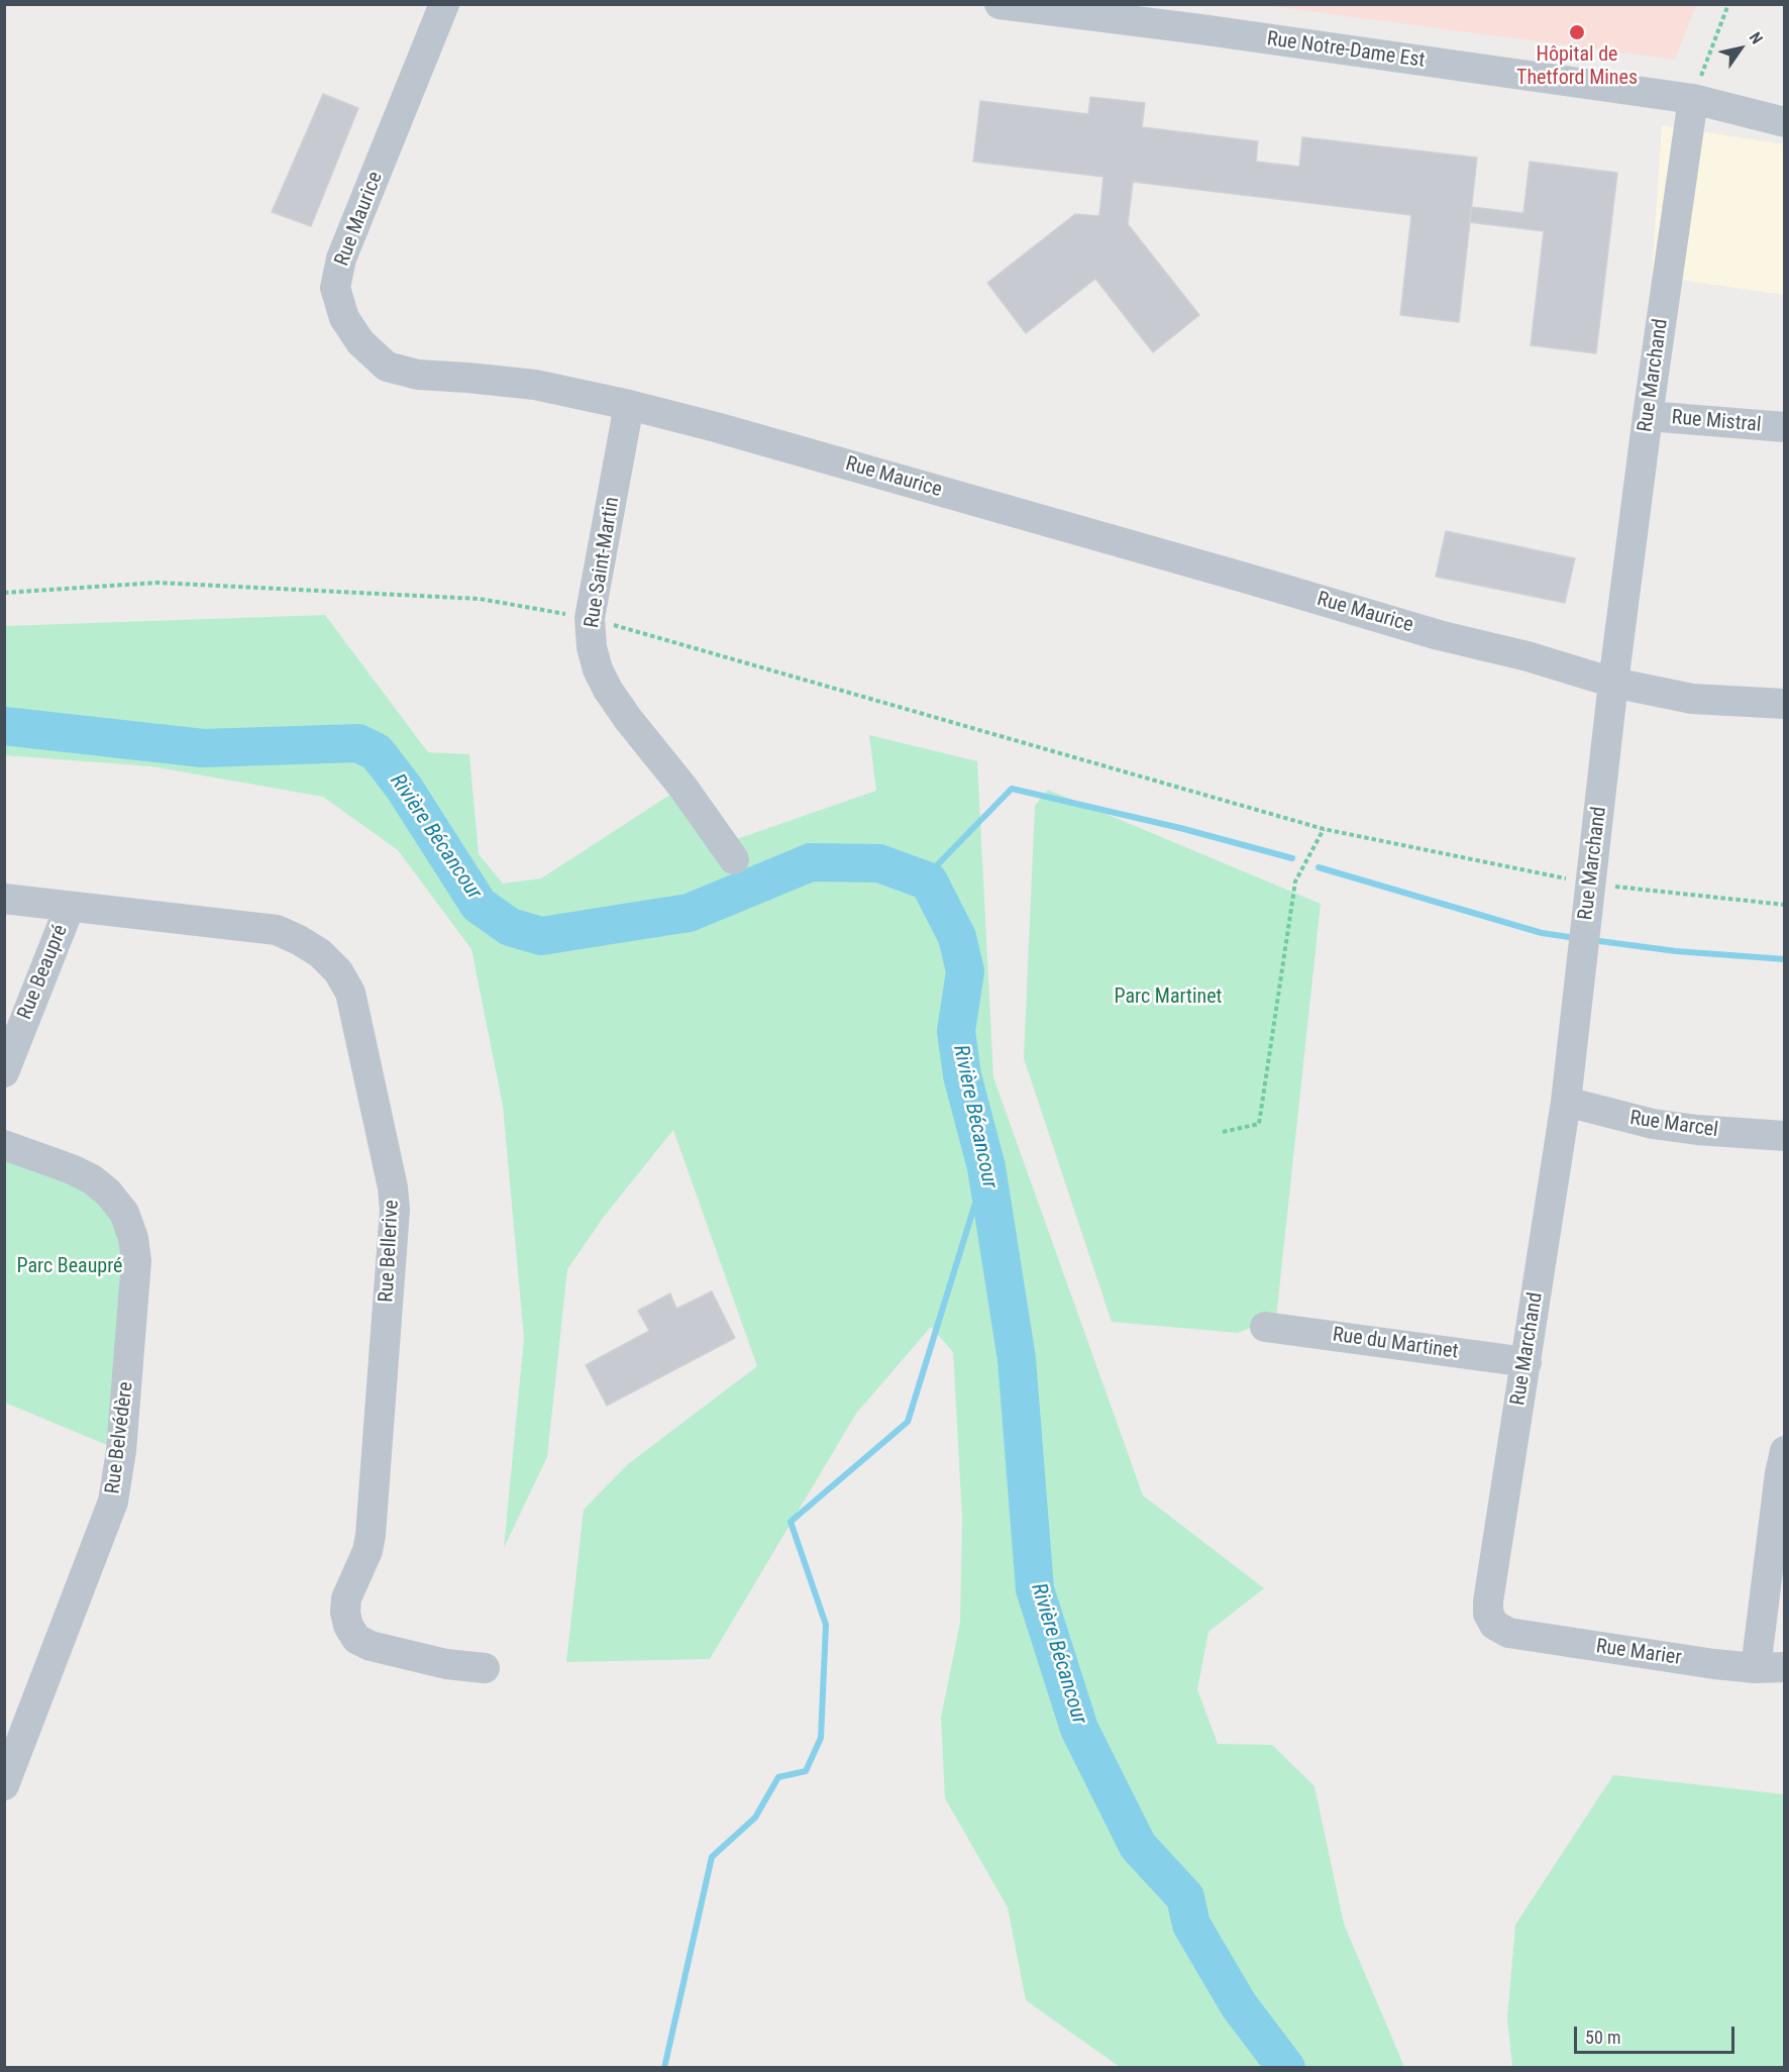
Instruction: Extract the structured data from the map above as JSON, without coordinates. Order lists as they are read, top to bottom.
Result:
{
  "streets": {
    "street": [
      "Rue Notre-Dame Est",
      "Rue Maurice",
      "Rue Marchand",
      "Rue Mistral",
      "Rue Saint-Martin",
      "Rue Beaupré",
      "Rue Marcel",
      "Rue Bellerive",
      "Rue du Martinet",
      "Rue Belvédère",
      "Rue Marier"
    ]
  },
  "crossings": [
    ["Rue Notre-Dame Est", "Rue Marchand"],
    ["Rue Maurice", "Rue Marchand"],
    ["Rue Maurice", "Rue Saint-Martin"],
    ["Rue Marchand", "Rue Mistral"],
    ["Rue Marchand", "Rue Marcel"],
    ["Rue Marchand", "Rue du Martinet"],
    ["Rue Marchand", "Rue Marier"],
    ["Rue Beaupré", "Rue Bellerive"]
  ],
  "water": ["Rivière Bécancour"],
  "parks": ["Parc Martinet", "Parc Beaupré"],
  "places": ["Hôpital de Thetford Mines"],
  "scale_bar": "50 m",
  "north": "top right"
}
